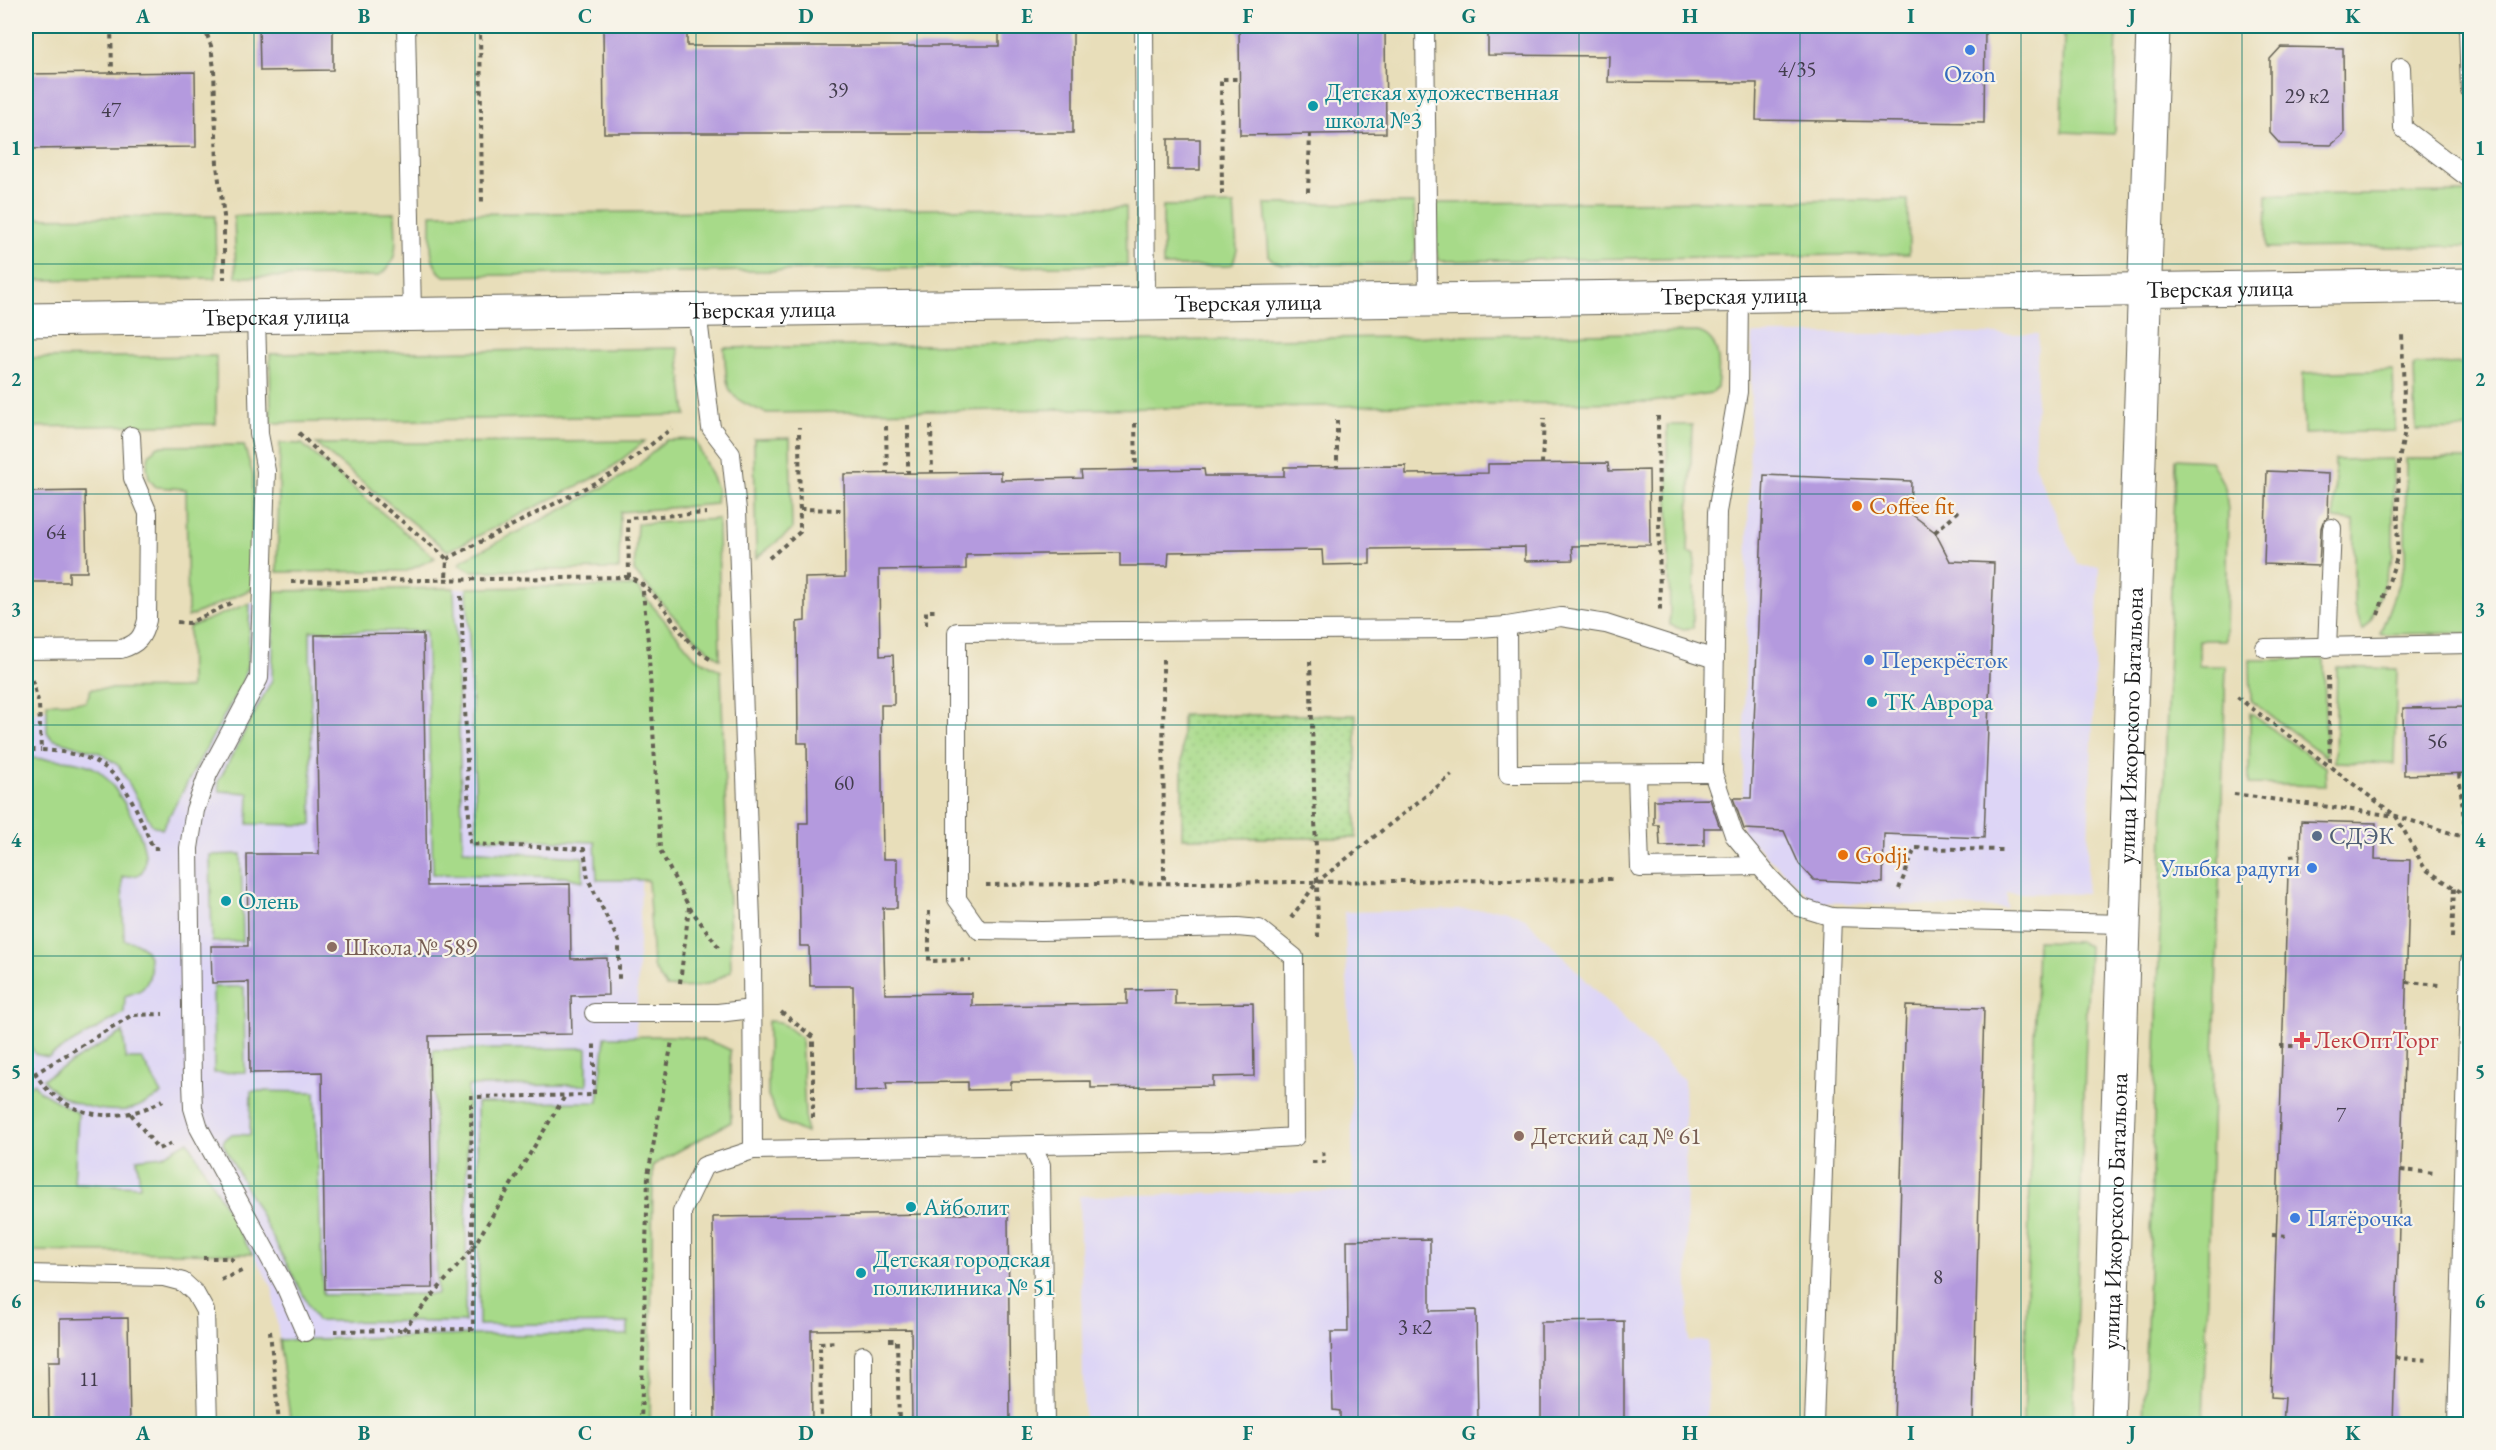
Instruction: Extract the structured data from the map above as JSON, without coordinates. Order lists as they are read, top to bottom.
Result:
{
  "streets": {
    "main road": ["Тверская улица", "улица Ижорского Батальона"]
  },
  "crossings": [
    ["Тверская улица", "улица Ижорского Батальона"]
  ],
  "places": {
    "other": [
      "Ozon",
      "Детская художественная школа №3",
      "Coffee fit",
      "Перекрёсток",
      "ТК Аврора",
      "СДЭК",
      "Godji",
      "Улыбка радуги",
      "Олень",
      "Школа № 589",
      "Детский сад № 61",
      "Айболит",
      "Пятёрочка",
      "Детская городская поликлиника № 51"
    ],
    "health": ["ЛекОптТорг"]
  },
  "house_numbers": [
    "4/35",
    "39",
    "29 к2",
    "47",
    "64",
    "56",
    "60",
    "7",
    "8",
    "3 к2",
    "11"
  ],
  "grid": {
    "columns": [
      "A",
      "B",
      "C",
      "D",
      "E",
      "F",
      "G",
      "H",
      "I",
      "J",
      "K"
    ],
    "rows": [
      "1",
      "2",
      "3",
      "4",
      "5",
      "6"
    ]
  }
}
